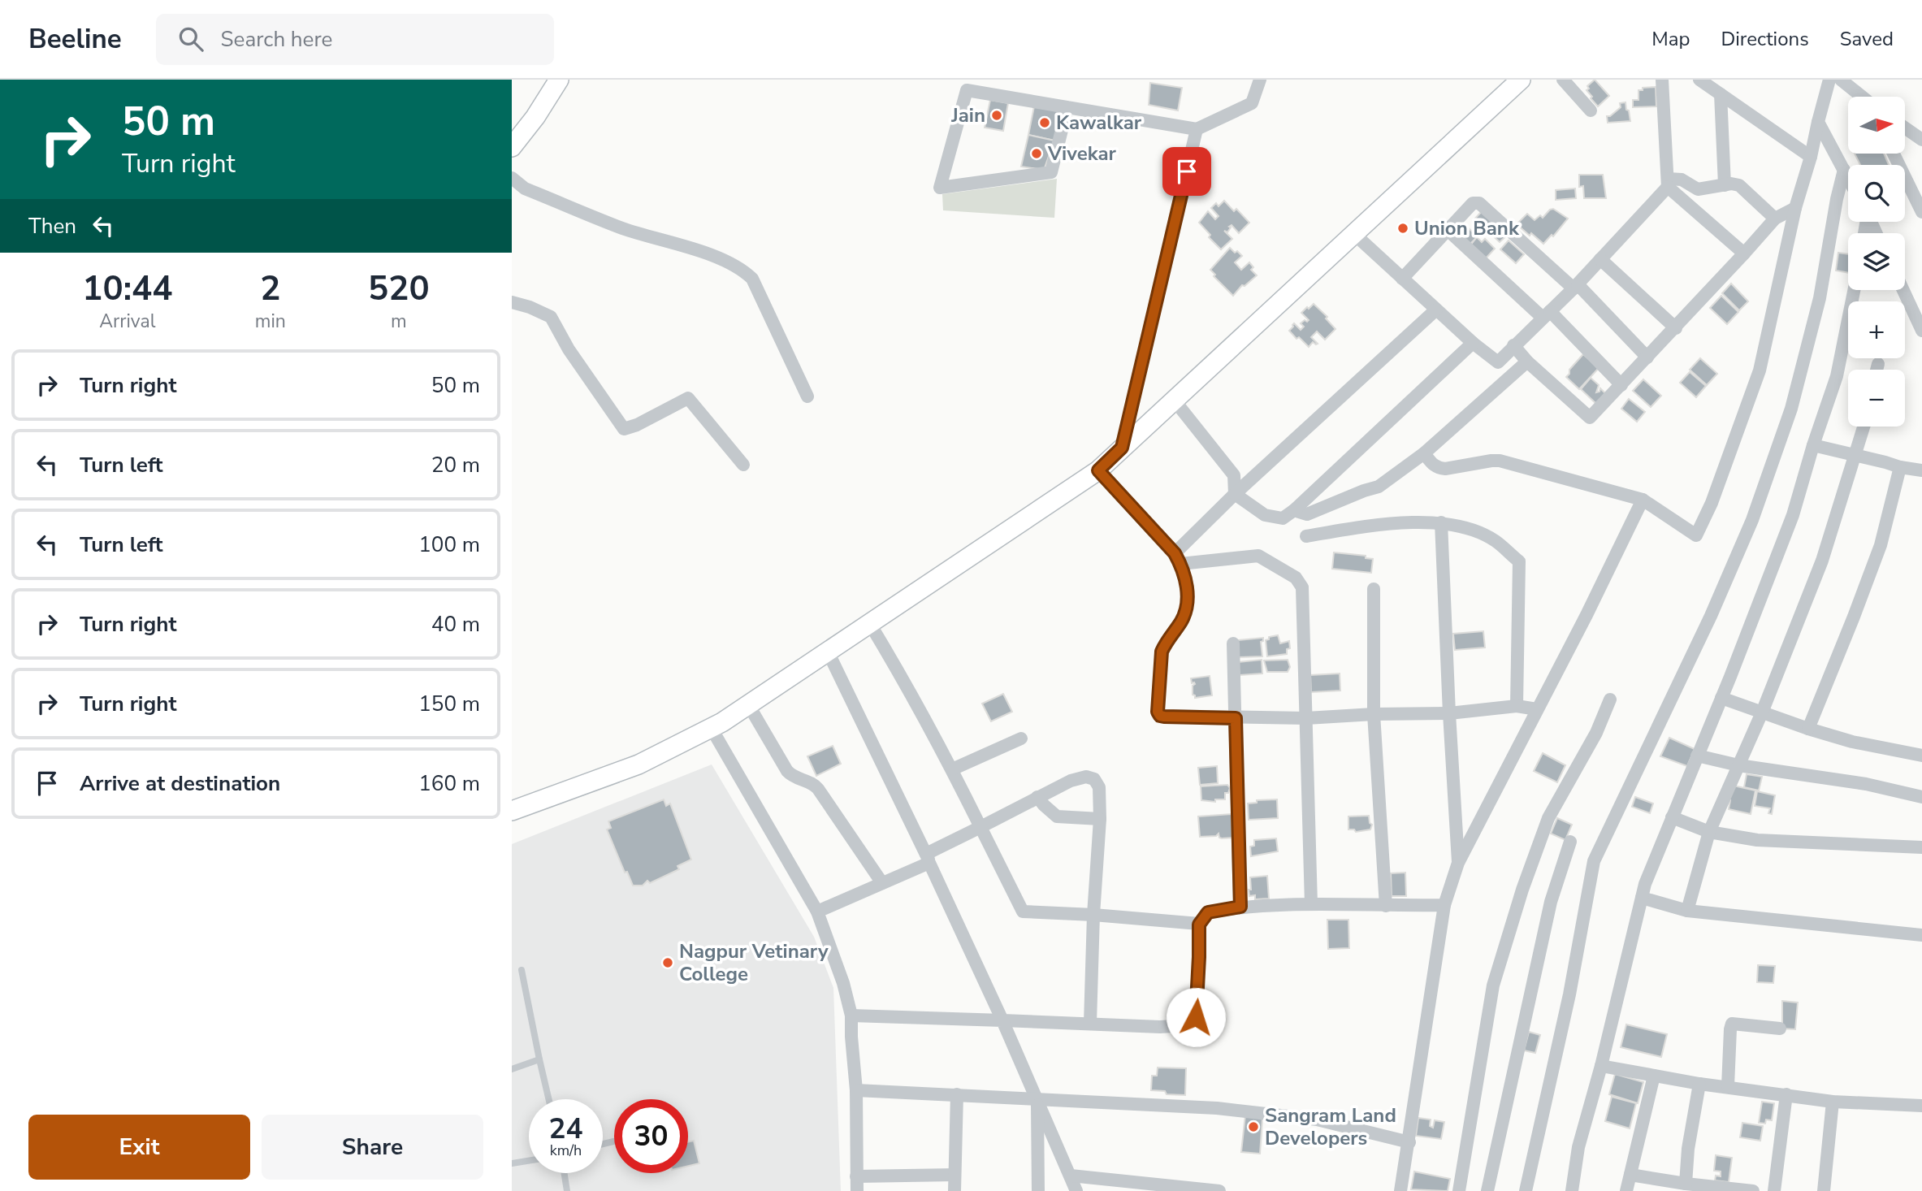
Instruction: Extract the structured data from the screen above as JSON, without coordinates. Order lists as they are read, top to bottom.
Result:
{
  "places": [
    "Jain",
    "Kawalkar",
    "Vivekar",
    "Union Bank",
    "Nagpur Vetinary College",
    "Sangram Land Developers"
  ],
  "north": "right",
  "page": {
    "header": "Beeline",
    "search": "Search here",
    "nav": ["Map", "Directions", "Saved"],
    "turn": ["50 m", "Turn right"],
    "map_buttons": ["+", "−"],
    "then": "Then",
    "eta": [
      "10:44",
      "Arrival",
      "2",
      "min",
      "520",
      "m"
    ],
    "list": [
      {
        "name": "Turn right",
        "value": "50 m"
      },
      {
        "name": "Turn left",
        "value": "20 m"
      },
      {
        "name": "Turn left",
        "value": "100 m"
      },
      {
        "name": "Turn right",
        "value": "40 m"
      },
      {
        "name": "Turn right",
        "value": "150 m"
      },
      {
        "name": "Arrive at destination",
        "value": "160 m"
      }
    ],
    "speed": "24 km/h",
    "limit": "30",
    "buttons": ["Exit", "Share"]
  }
}
